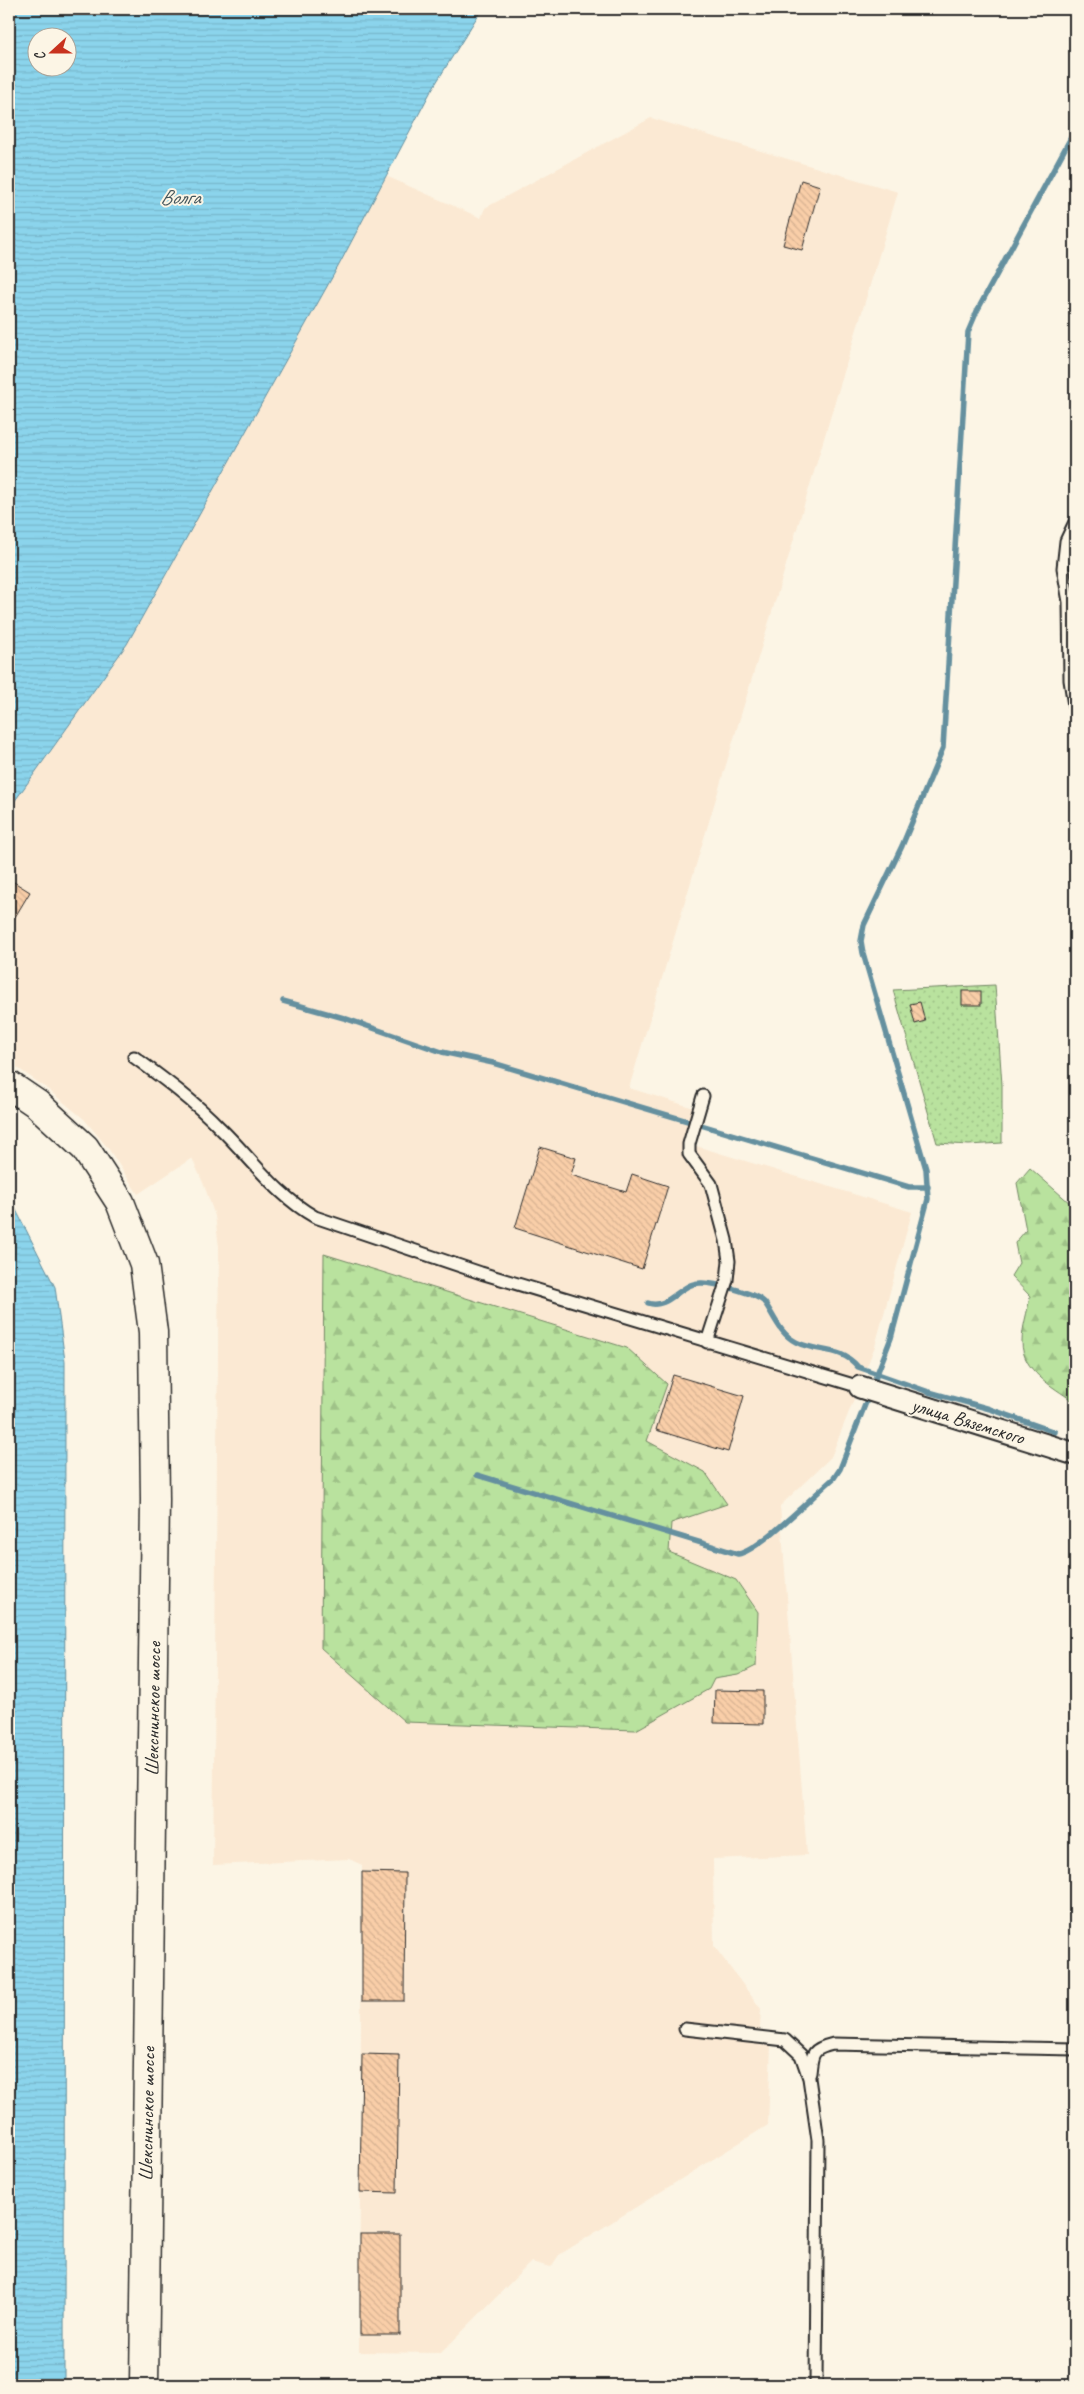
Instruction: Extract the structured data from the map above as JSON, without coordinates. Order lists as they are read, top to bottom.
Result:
{
  "streets": {
    "main road": ["Шекснинское шоссе"],
    "street": ["улица Вяземского"]
  },
  "water": ["Волга"],
  "north": "left"
}
